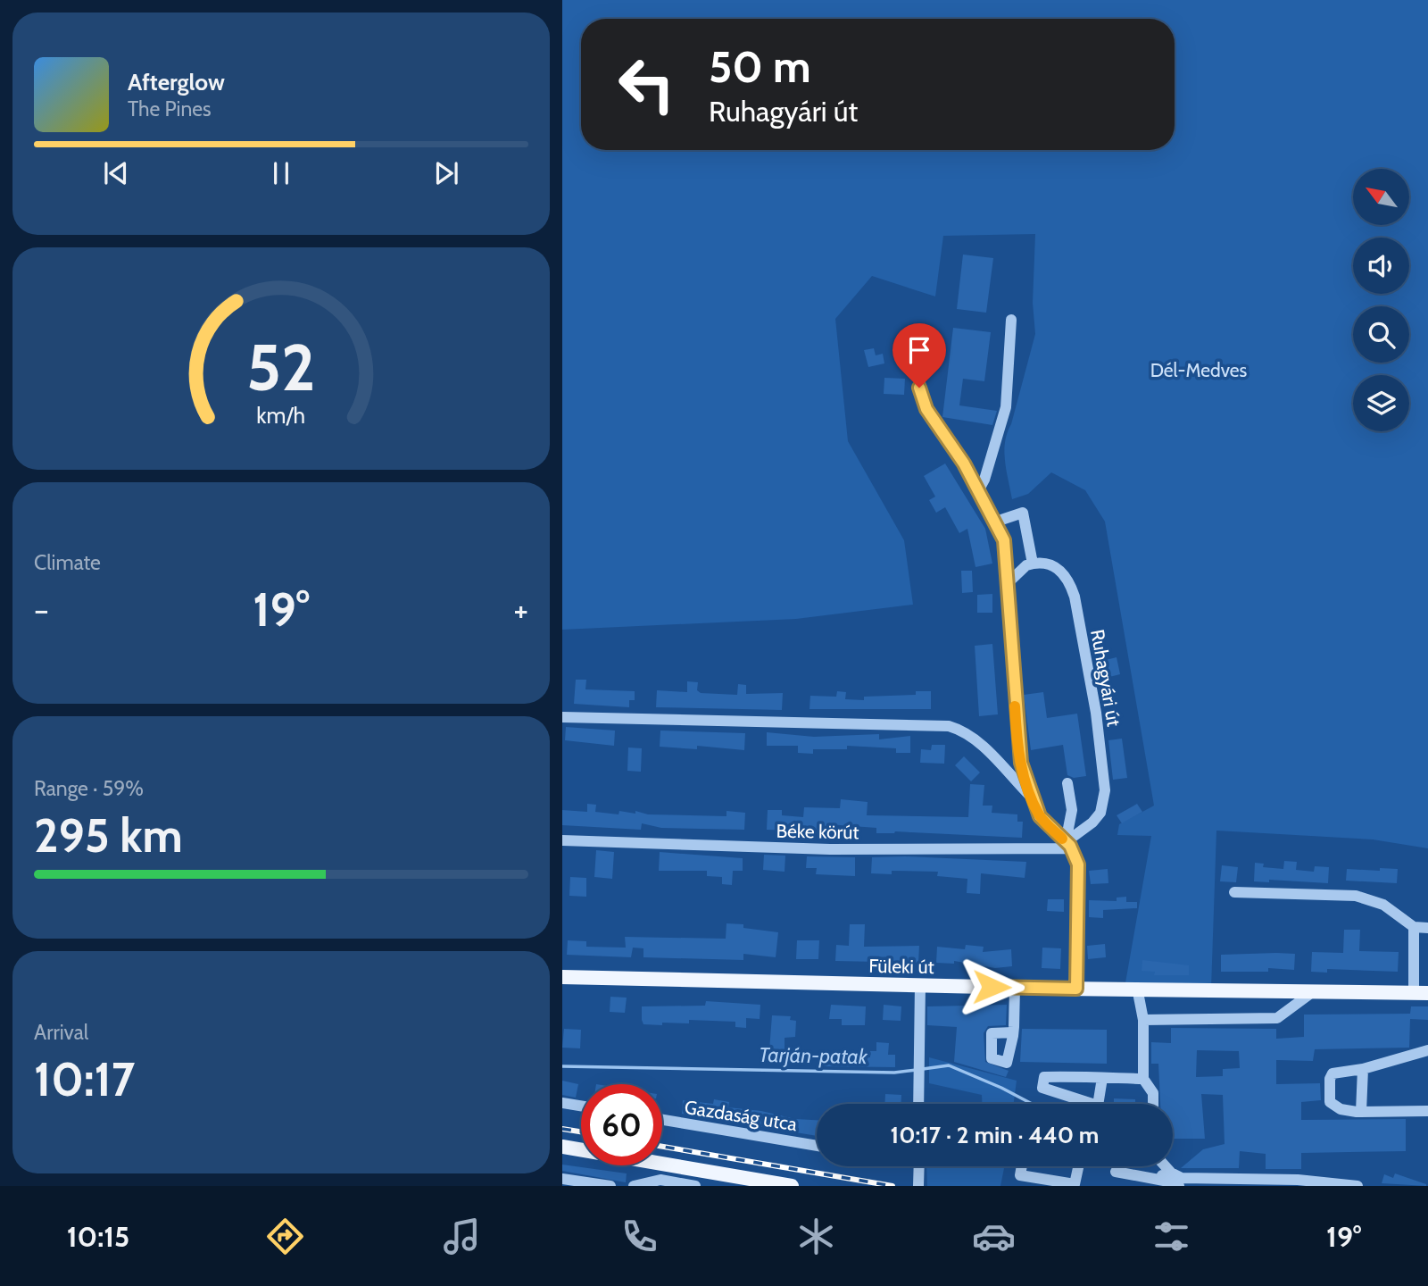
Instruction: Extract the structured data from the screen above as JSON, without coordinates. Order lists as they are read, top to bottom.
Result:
{
  "streets": {
    "main road": ["Füleki út"],
    "street": ["Ruhagyári út", "Béke körút", "Gazdaság utca"]
  },
  "crossings": [
    ["Ruhagyári út", "Béke körút"]
  ],
  "water": ["Tarján-patak"],
  "parks": ["Dél-Medves"],
  "north": "top left",
  "page": {
    "turn": ["50 m", "Ruhagyári út"],
    "song": ["Afterglow", "The Pines"],
    "tile": [
      "Climate",
      ["Range · 59%", "295 km"],
      ["Arrival", "10:17"]
    ],
    "heat": ["−", "19°", "+"],
    "limit": "60",
    "trip": "10:17 · 2 min · 440 m",
    "tabs": ["10:15", "19°"],
    "gauge": ["52", "km/h"]
  }
}
